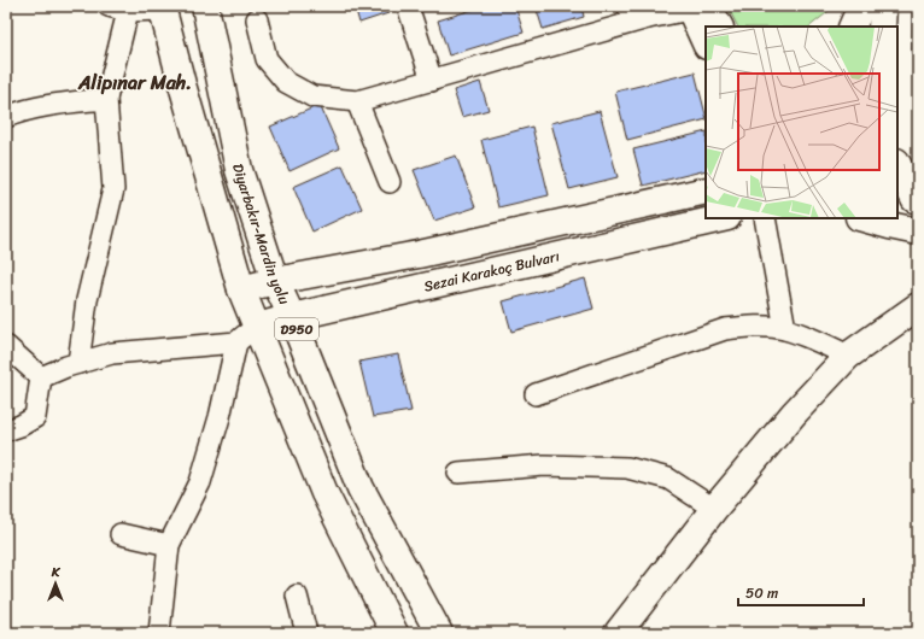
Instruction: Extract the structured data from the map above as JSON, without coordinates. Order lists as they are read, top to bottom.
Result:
{
  "streets": {
    "main road": ["Diyarbakır-Mardin yolu", "Sezai Karakoç Bulvarı", "D950"]
  },
  "crossings": [
    ["Diyarbakır-Mardin yolu", "Sezai Karakoç Bulvarı"],
    ["Sezai Karakoç Bulvarı", "D950"]
  ],
  "districts": ["Alipınar Mah."],
  "scale_bar": "50 m",
  "north": "top"
}
